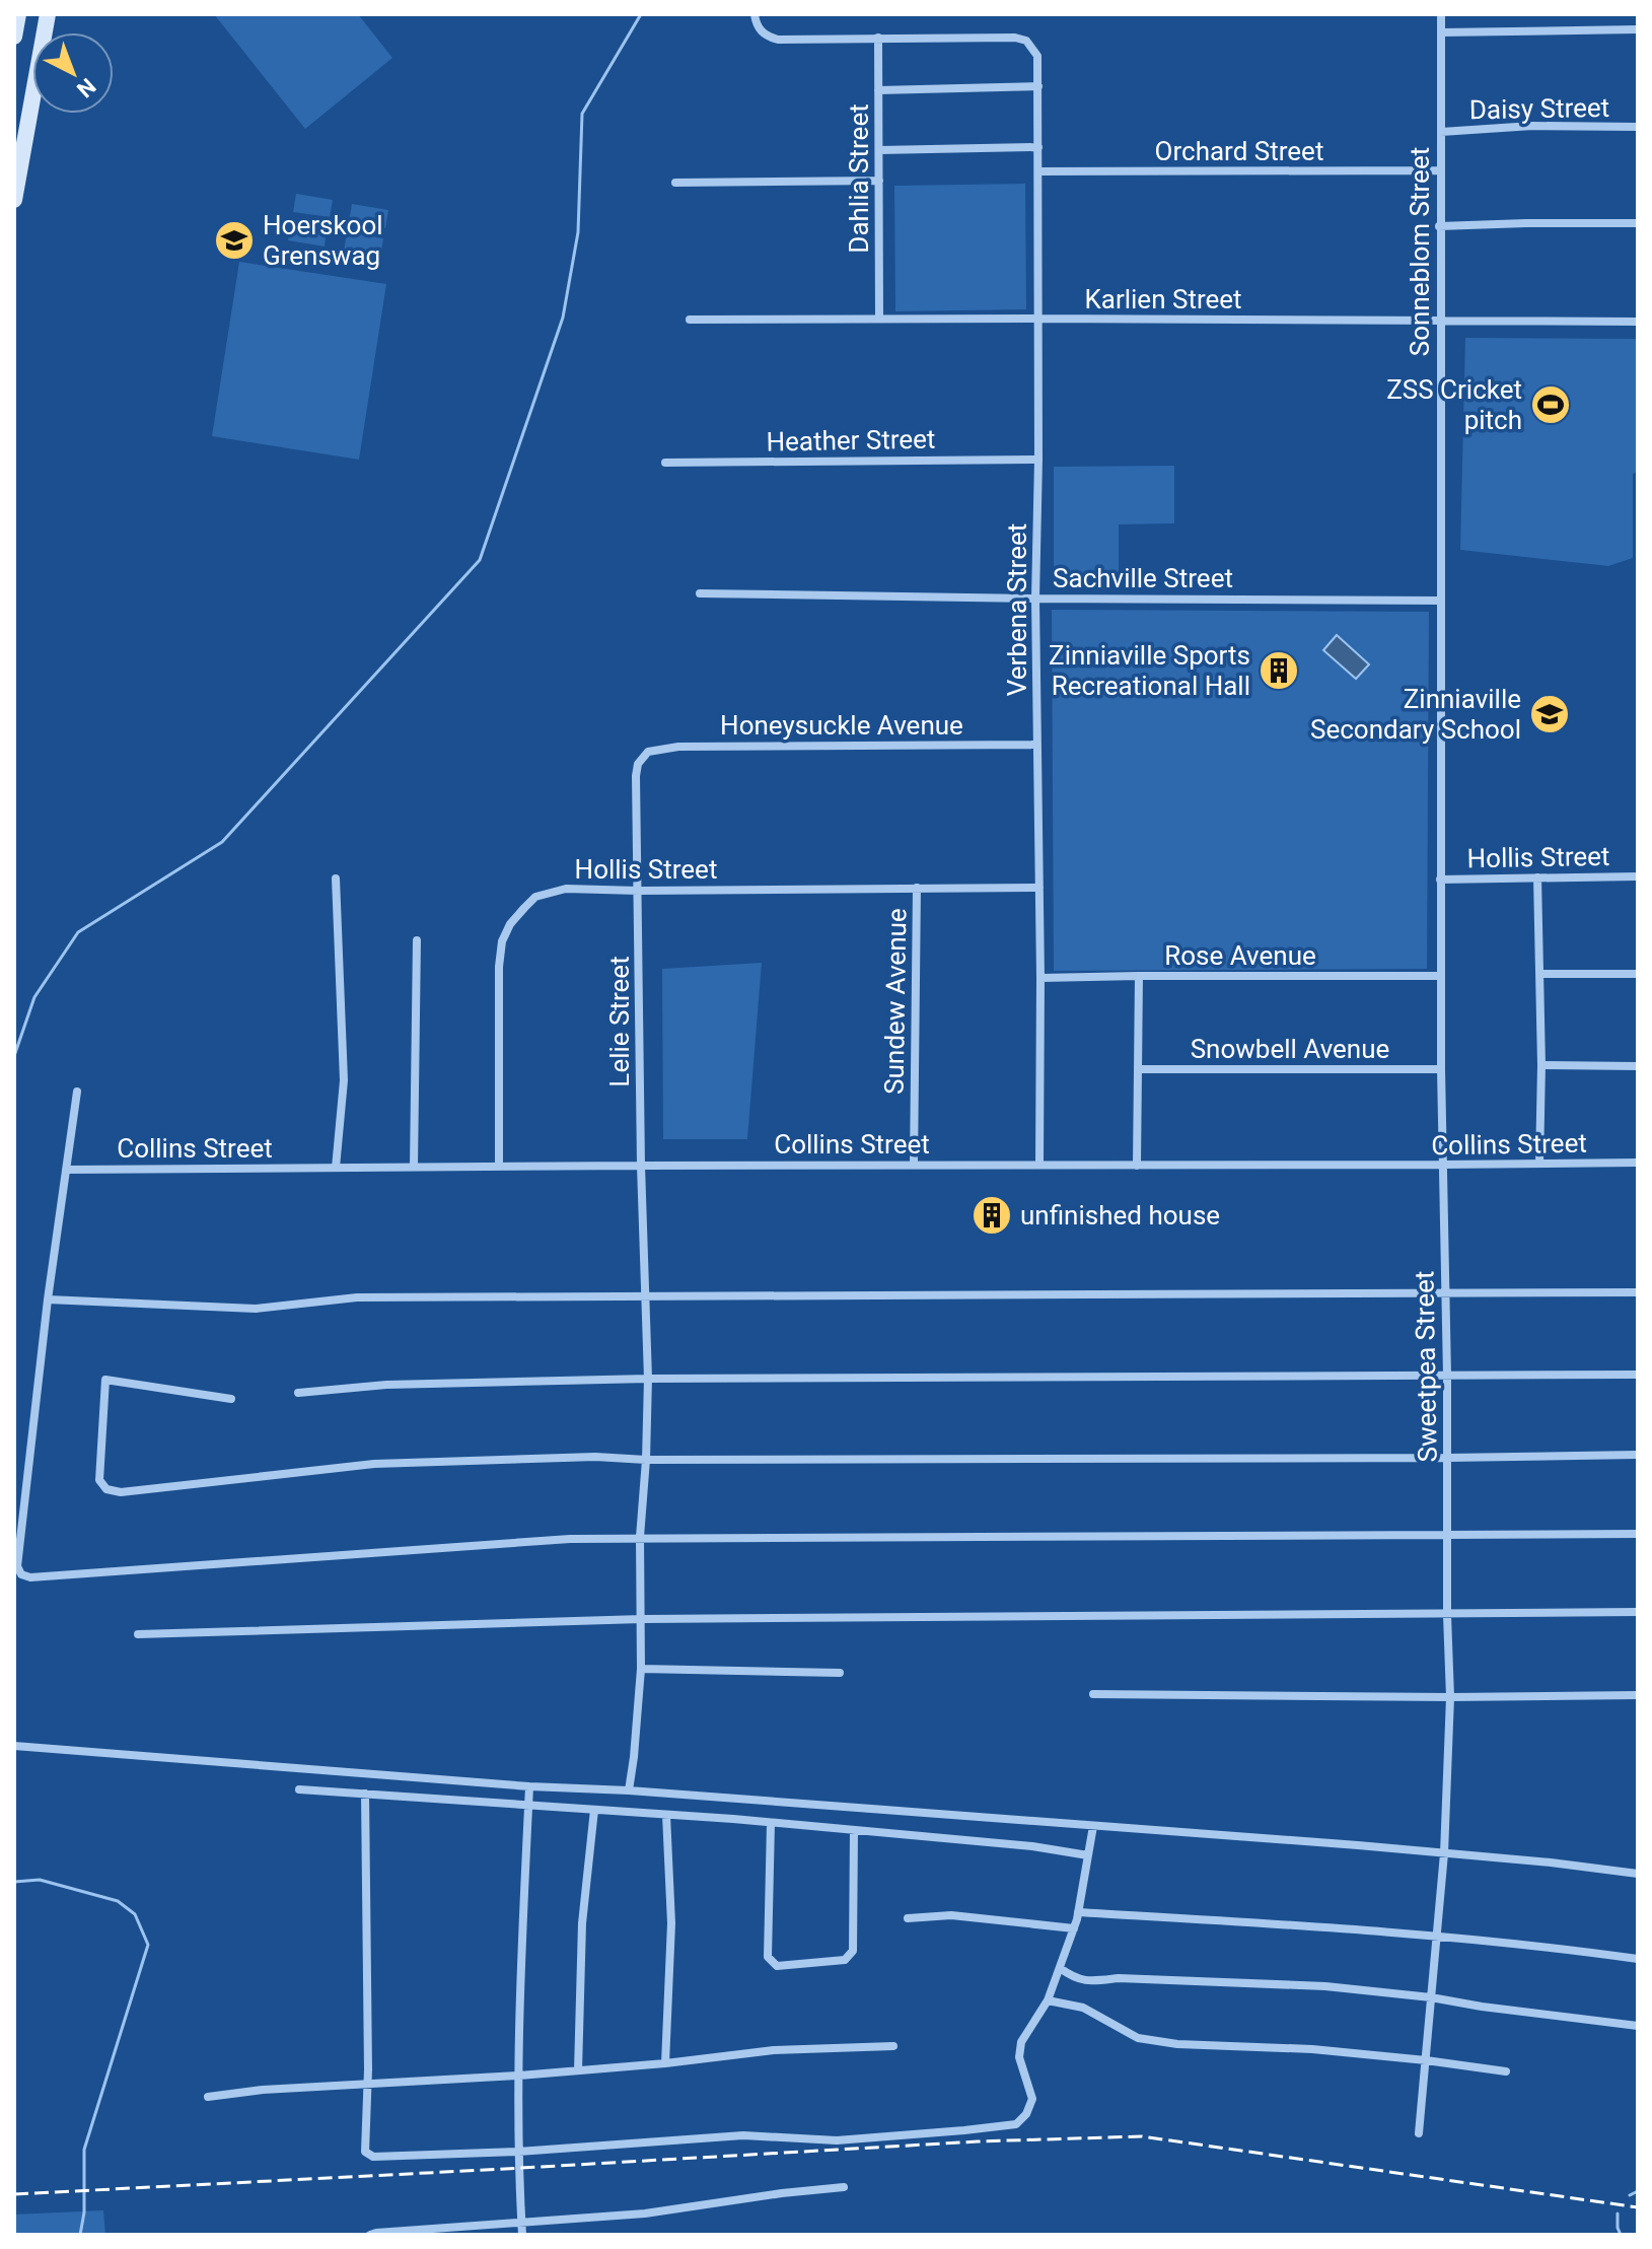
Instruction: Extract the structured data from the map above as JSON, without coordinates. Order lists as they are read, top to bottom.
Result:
{
  "streets": {
    "street": [
      "Daisy Street",
      "Orchard Street",
      "Dahlia Street",
      "Sonneblom Street",
      "Karlien Street",
      "Heather Street",
      "Sachville Street",
      "Verbena Street",
      "Honeysuckle Avenue",
      "Hollis Street",
      "Rose Avenue",
      "Sundew Avenue",
      "Lelie Street",
      "Snowbell Avenue",
      "Collins Street",
      "Sweetpea Street"
    ]
  },
  "crossings": [
    ["Daisy Street", "Sonneblom Street"],
    ["Orchard Street", "Sonneblom Street"],
    ["Orchard Street", "Verbena Street"],
    ["Dahlia Street", "Karlien Street"],
    ["Dahlia Street", "Verbena Street"],
    ["Sonneblom Street", "Karlien Street"],
    ["Sonneblom Street", "Sachville Street"],
    ["Sonneblom Street", "Hollis Street"],
    ["Sonneblom Street", "Sweetpea Street"],
    ["Karlien Street", "Verbena Street"],
    ["Heather Street", "Verbena Street"],
    ["Sachville Street", "Verbena Street"],
    ["Verbena Street", "Honeysuckle Avenue"],
    ["Verbena Street", "Hollis Street"],
    ["Verbena Street", "Rose Avenue"],
    ["Verbena Street", "Collins Street"],
    ["Honeysuckle Avenue", "Lelie Street"],
    ["Hollis Street", "Sundew Avenue"],
    ["Hollis Street", "Lelie Street"],
    ["Hollis Street", "Collins Street"],
    ["Hollis Street", "Sweetpea Street"],
    ["Rose Avenue", "Sweetpea Street"],
    ["Sundew Avenue", "Collins Street"],
    ["Lelie Street", "Collins Street"],
    ["Snowbell Avenue", "Sweetpea Street"],
    ["Collins Street", "Sweetpea Street"]
  ],
  "places": {
    "school or university": ["Hoerskool Grenswag", "Zinniaville Secondary School"],
    "sports": ["ZSS Cricket pitch"],
    "building": ["Zinniaville Sports Recreational Hall", "unfinished house"]
  },
  "north": "bottom right"
}
